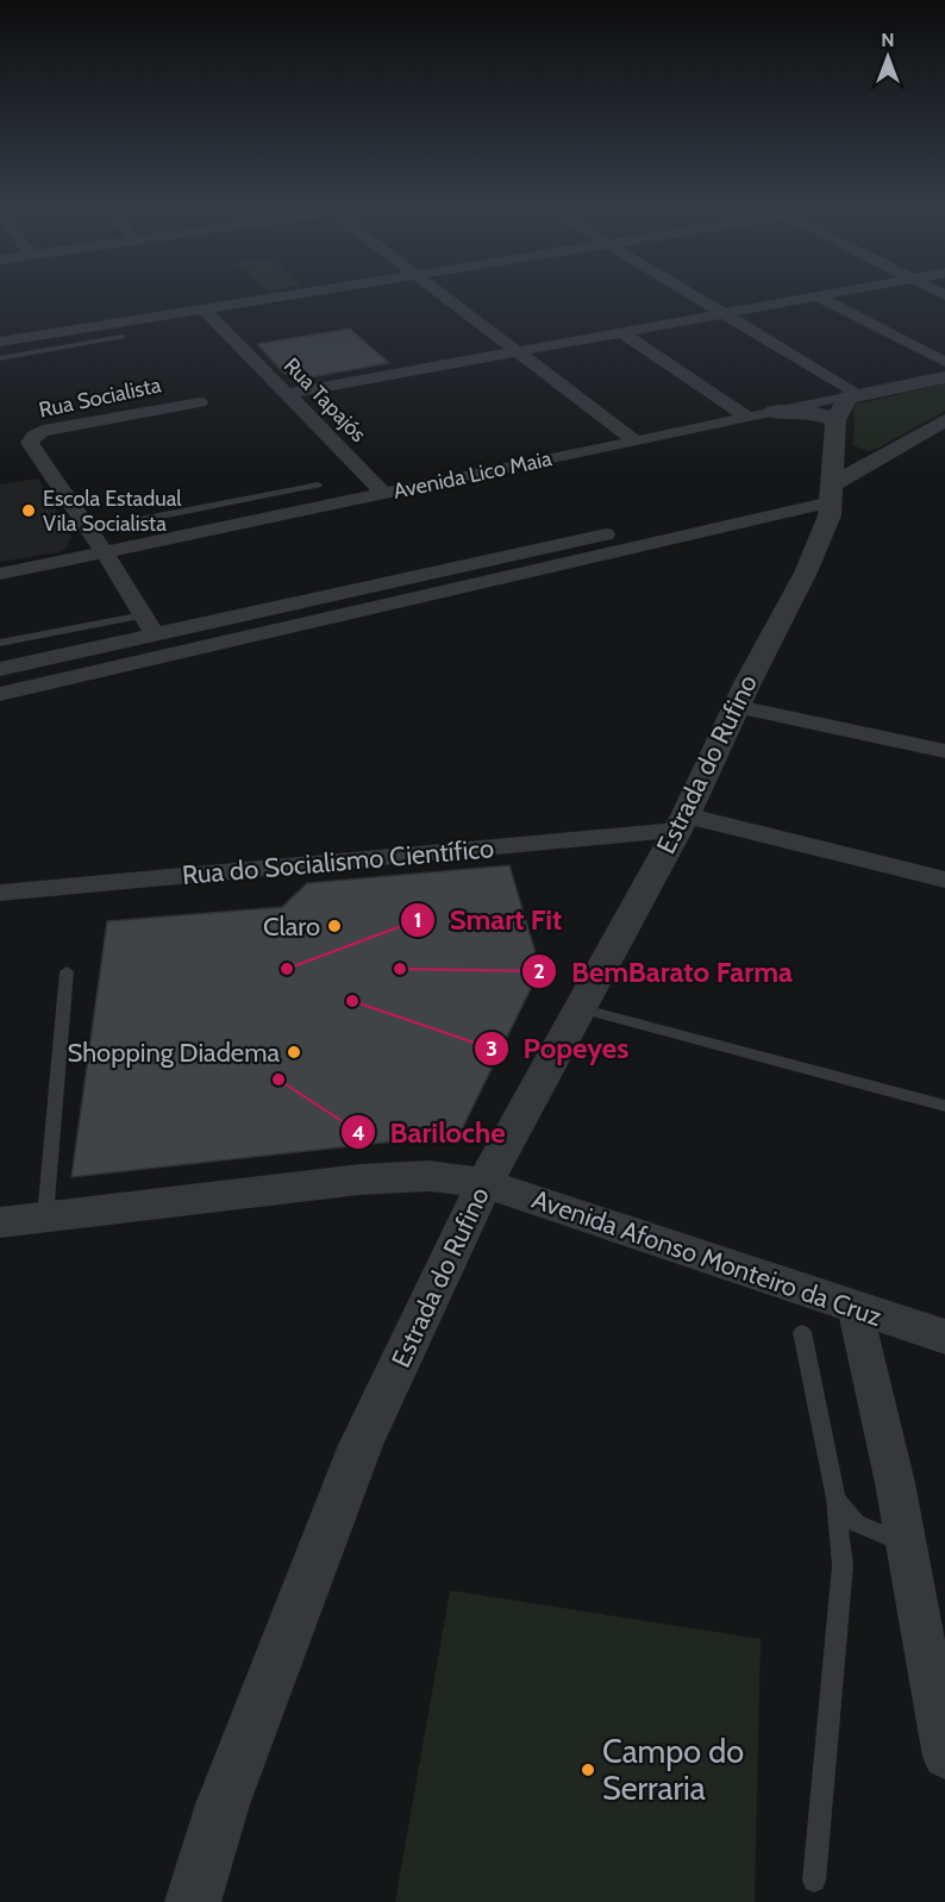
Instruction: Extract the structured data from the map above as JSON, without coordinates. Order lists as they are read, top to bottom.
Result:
{
  "streets": {
    "street": [
      "Rua Socialista",
      "Rua Tapajós",
      "Avenida Lico Maia",
      "Estrada do Rufino",
      "Rua do Socialismo Científico",
      "Avenida Afonso Monteiro da Cruz"
    ]
  },
  "crossings": [
    ["Rua Socialista", "Avenida Lico Maia"],
    ["Rua Tapajós", "Avenida Lico Maia"],
    ["Avenida Lico Maia", "Estrada do Rufino"],
    ["Estrada do Rufino", "Rua do Socialismo Científico"],
    ["Estrada do Rufino", "Avenida Afonso Monteiro da Cruz"]
  ],
  "places": [
    "Escola Estadual Vila Socialista",
    "Claro",
    "Smart Fit",
    "BemBarato Farma",
    "Popeyes",
    "Shopping Diadema",
    "Bariloche",
    "Campo do Serraria"
  ],
  "north": "top"
}
